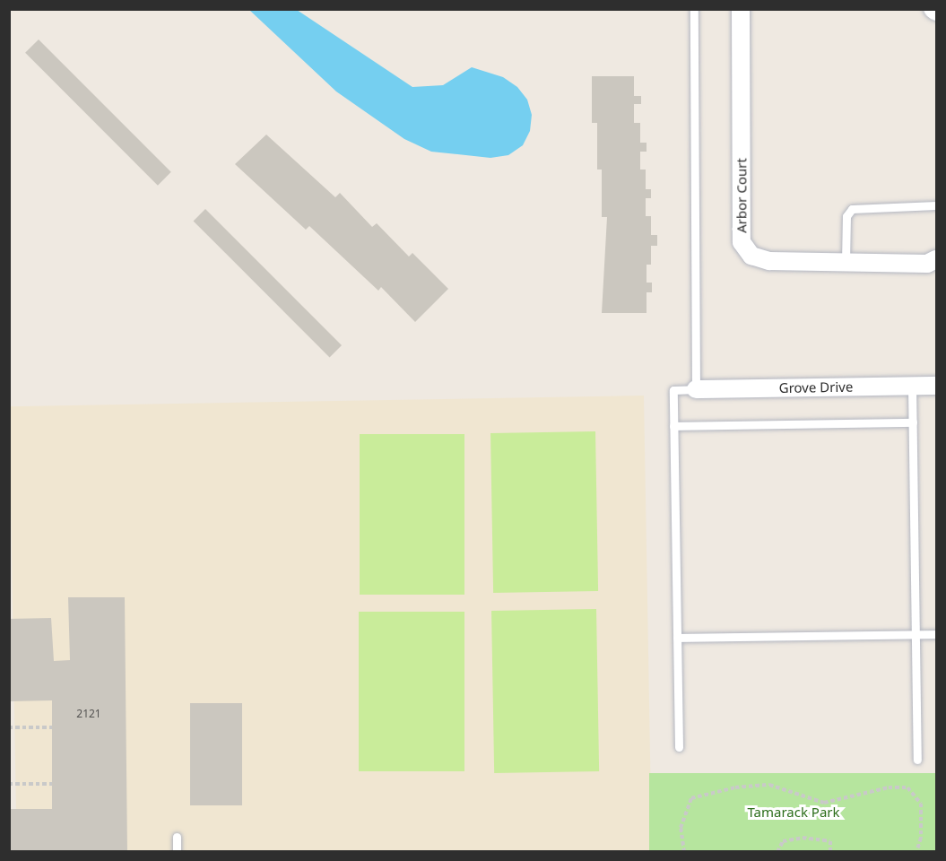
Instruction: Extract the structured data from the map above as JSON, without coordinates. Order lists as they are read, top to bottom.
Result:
{
  "streets": {
    "street": ["Arbor Court", "Grove Drive"]
  },
  "parks": ["Tamarack Park"],
  "house_numbers": ["2121"]
}
